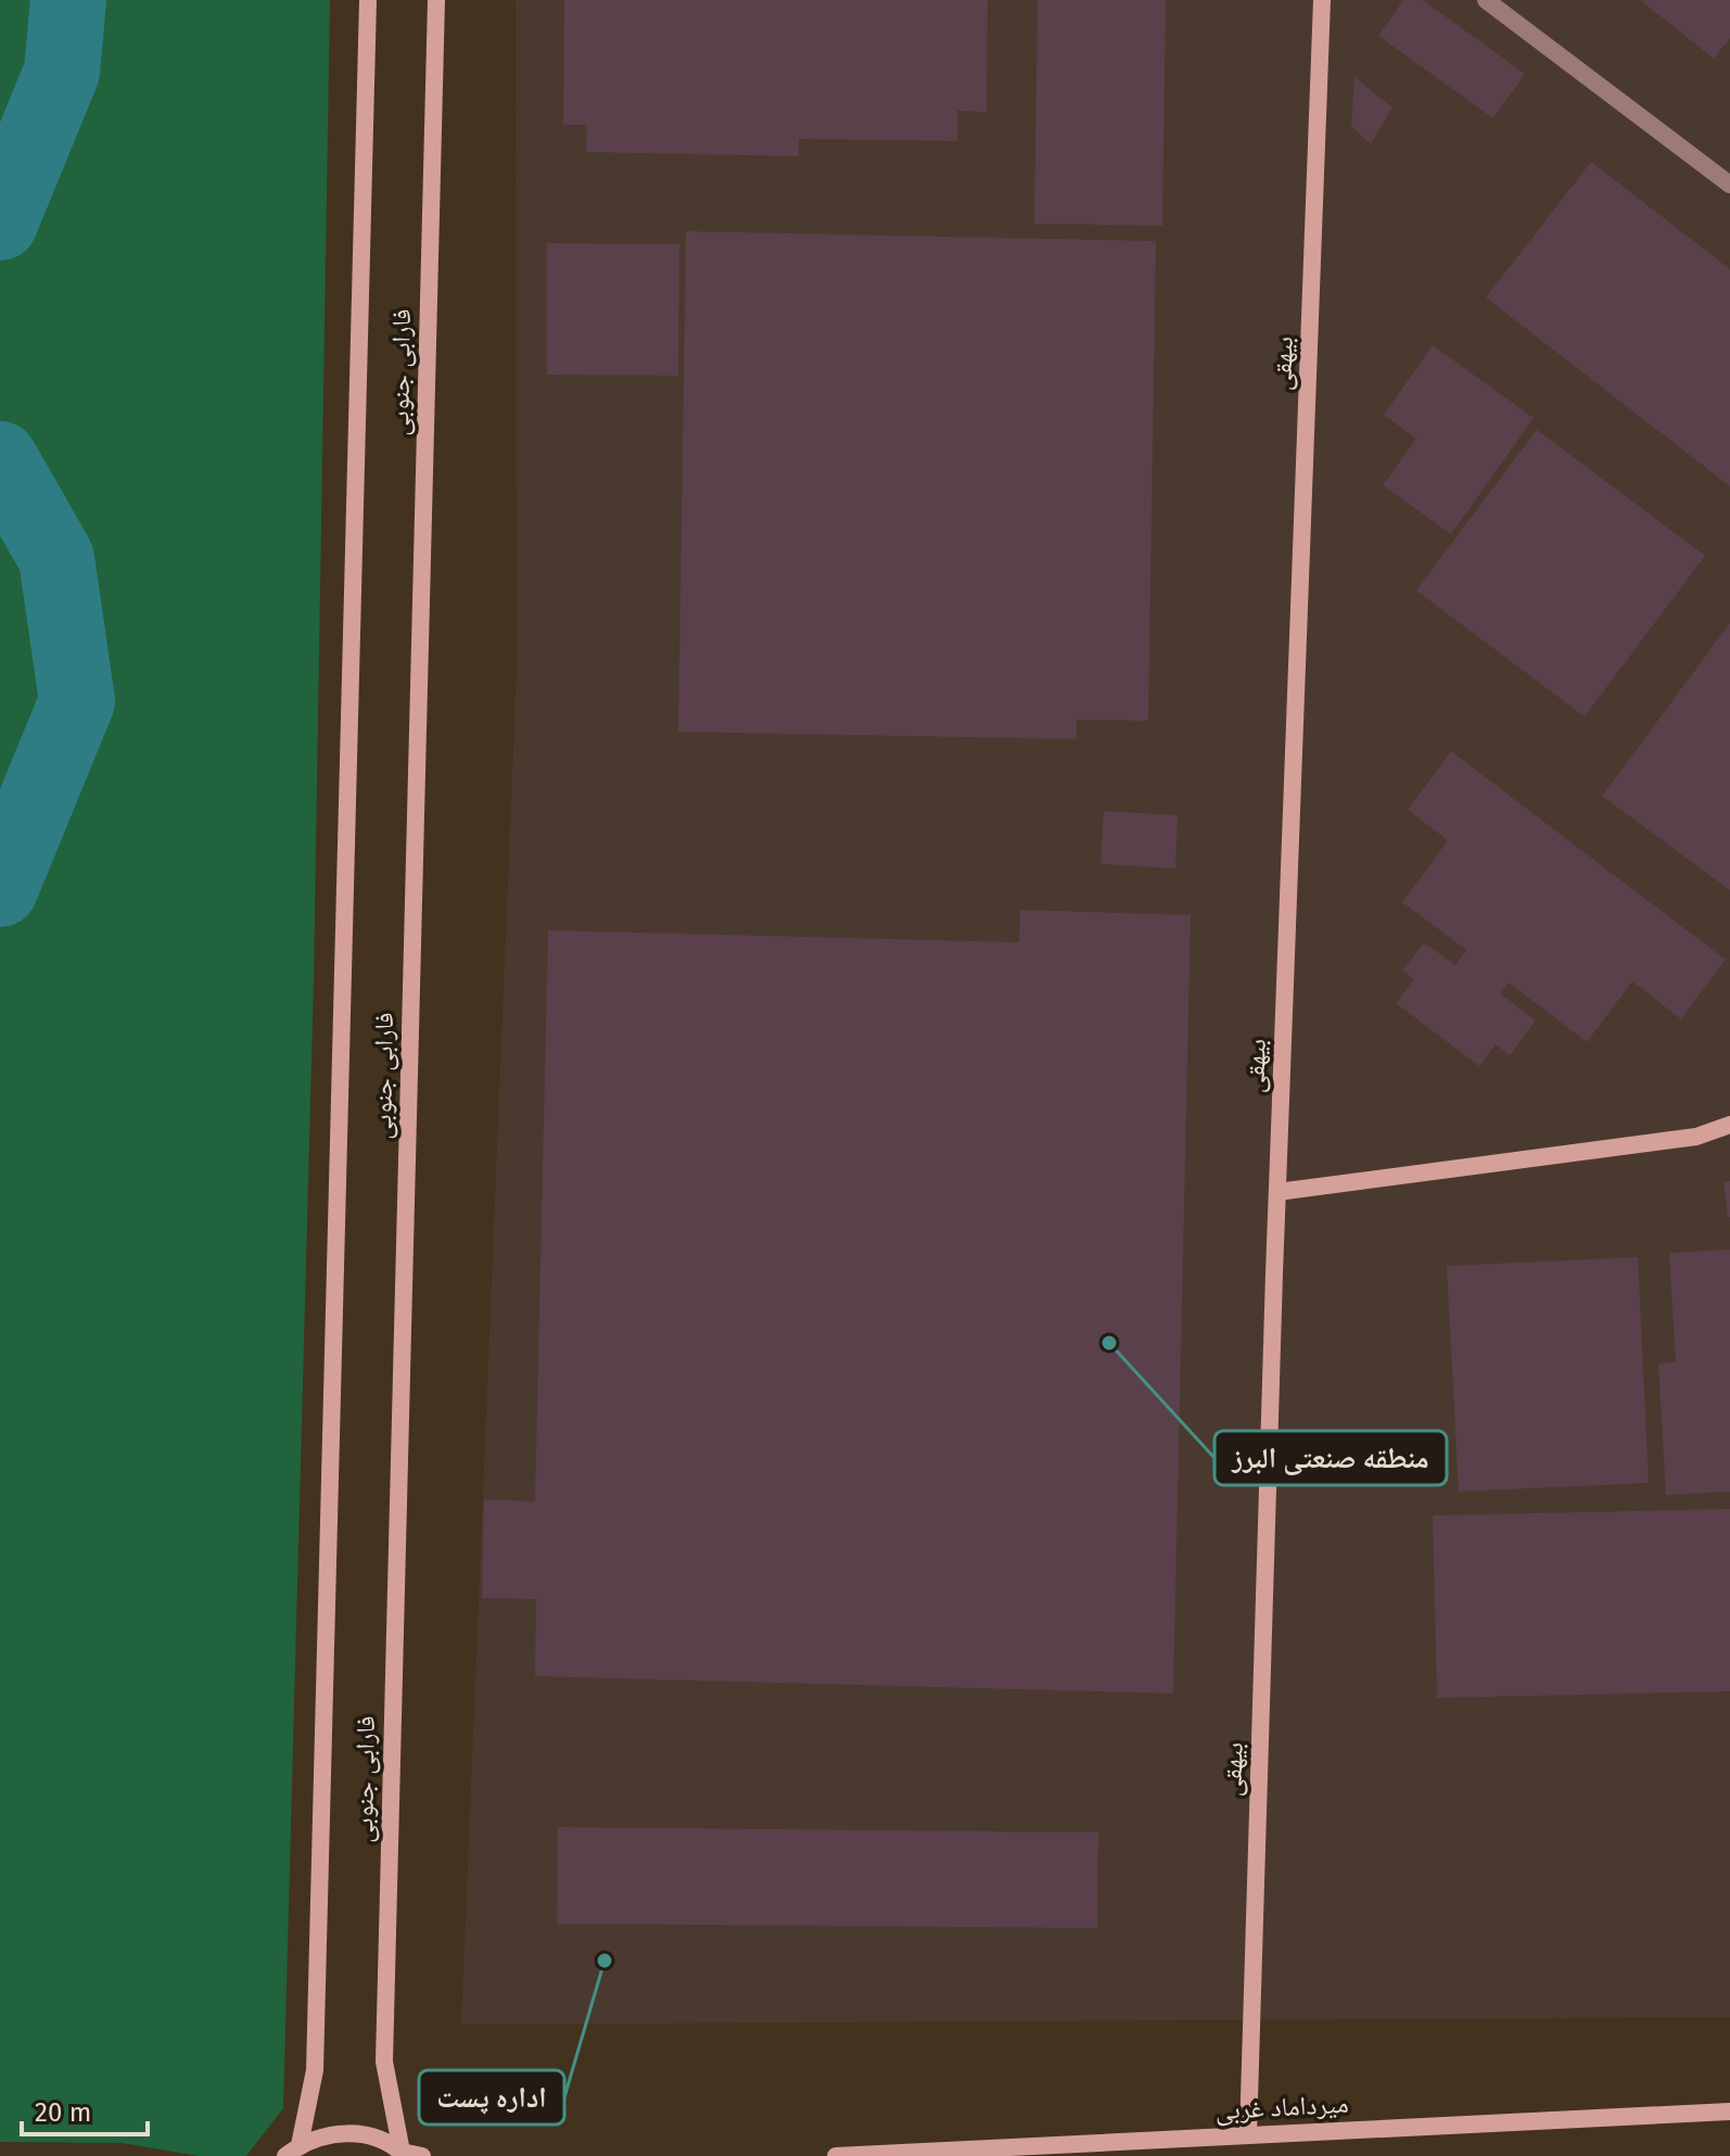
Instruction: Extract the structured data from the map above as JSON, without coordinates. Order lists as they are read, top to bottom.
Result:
{
  "streets": {
    "street": ["بیهقی", "فارابی جنوبی", "میرداماد غربی"]
  },
  "crossings": [
    ["بیهقی", "میرداماد غربی"]
  ],
  "places": ["منطقه صنعتی البرز", "اداره پست"],
  "scale_bar": "20 m"
}
